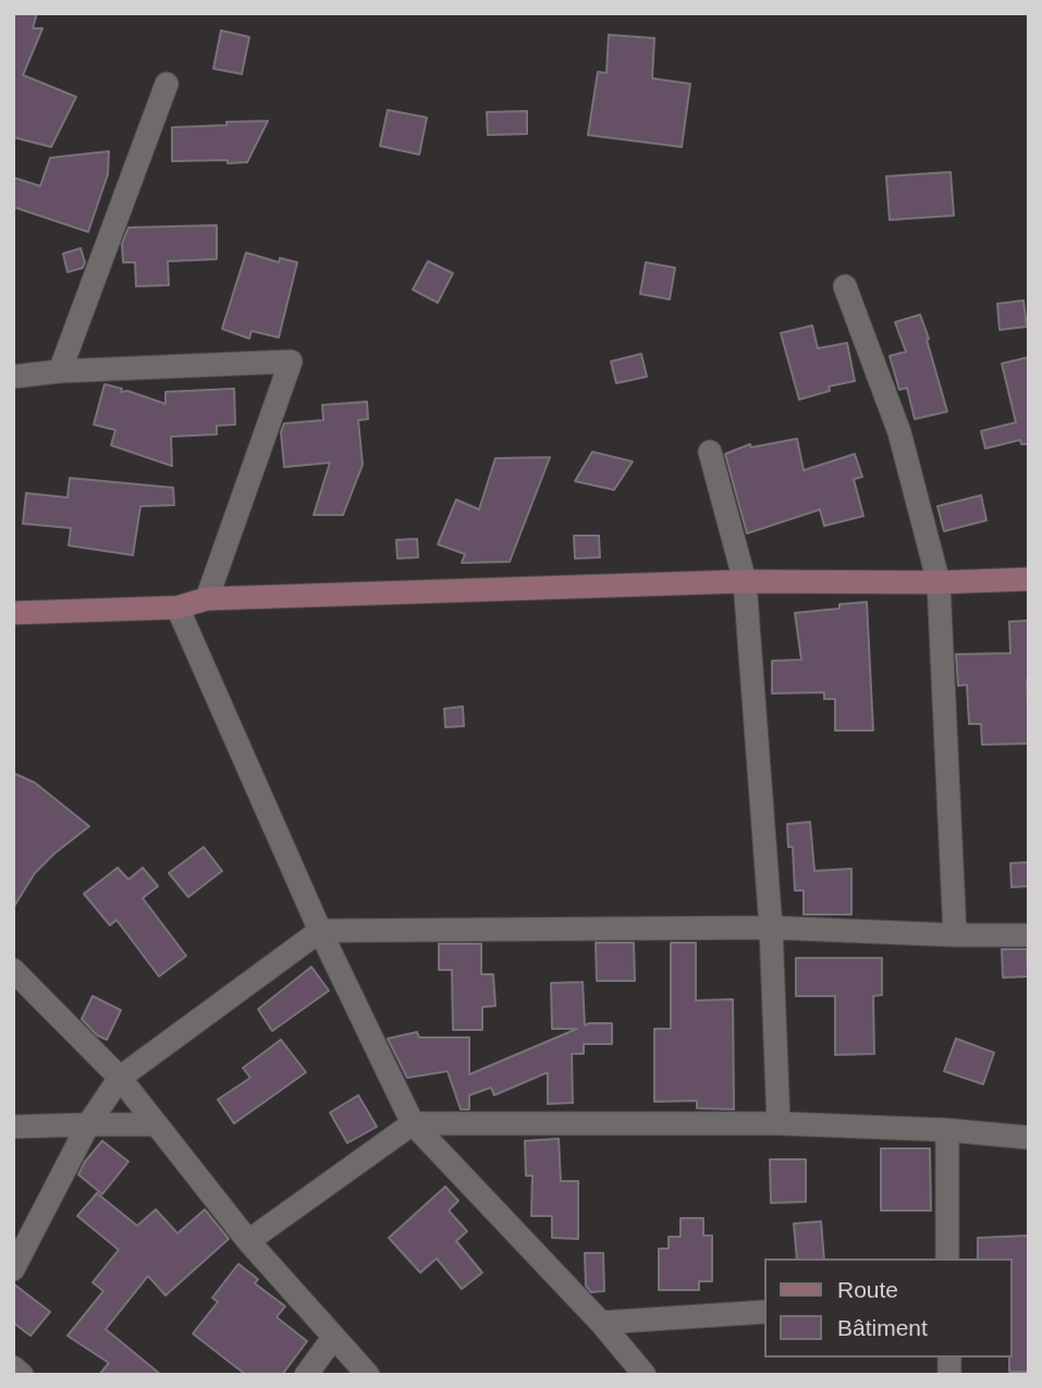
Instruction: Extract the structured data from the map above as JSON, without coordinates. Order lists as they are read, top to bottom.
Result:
{
  "legend": ["Route", "Bâtiment"]
}
